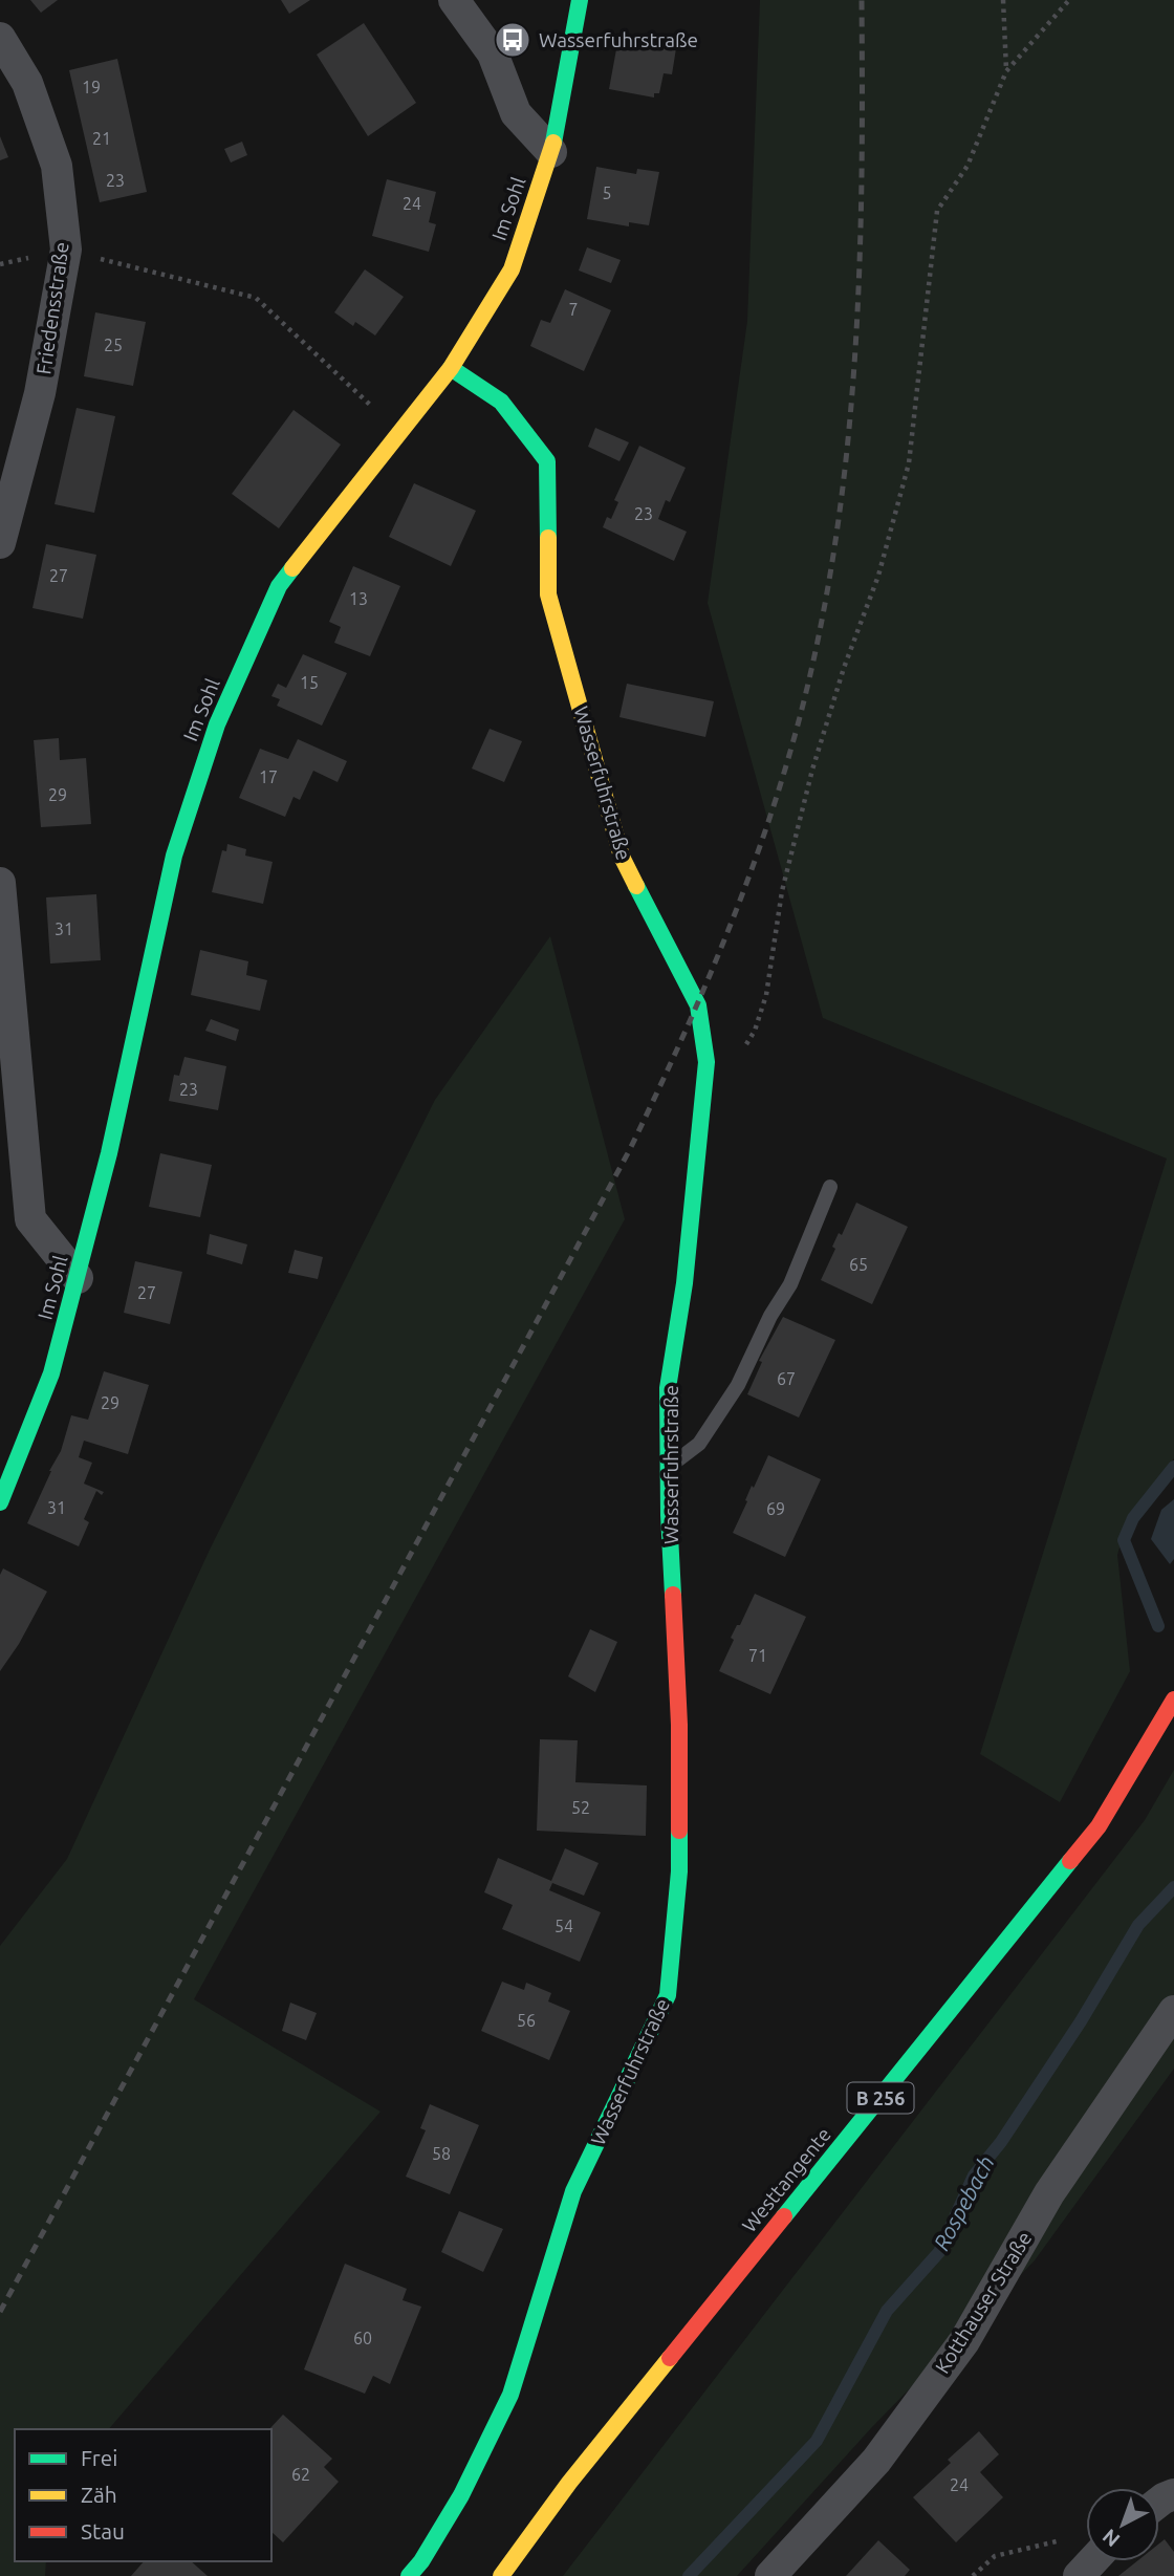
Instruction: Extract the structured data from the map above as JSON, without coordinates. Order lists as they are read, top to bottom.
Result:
{
  "streets": {
    "street": [
      "Im Sohl",
      "Friedensstraße",
      "Wasserfuhrstraße",
      "B 256",
      "Westtangente",
      "Kotthauser Straße"
    ]
  },
  "crossings": [
    ["Im Sohl", "Wasserfuhrstraße"]
  ],
  "water": ["Rospebach"],
  "places": {
    "bus stop": ["Wasserfuhrstraße"]
  },
  "house_numbers": [
    "19",
    "21",
    "23",
    "5",
    "24",
    "7",
    "25",
    "23",
    "27",
    "13",
    "15",
    "17",
    "29",
    "31",
    "23",
    "65",
    "27",
    "67",
    "29",
    "31",
    "69",
    "71",
    "52",
    "54",
    "56",
    "58",
    "60",
    "62",
    "24"
  ],
  "legend": ["Frei", "Zäh", "Stau"],
  "north": "bottom left"
}
